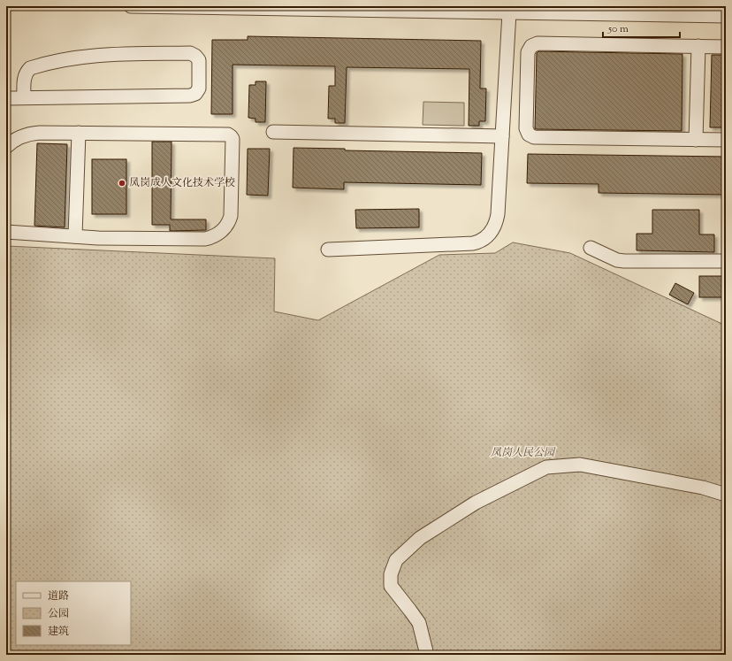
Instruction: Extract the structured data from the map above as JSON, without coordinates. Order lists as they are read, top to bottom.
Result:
{
  "parks": ["凤岗人民公园"],
  "places": ["凤岗成人文化技术学校"],
  "legend": ["道路", "公园", "建筑"],
  "scale_bar": "50 m"
}
